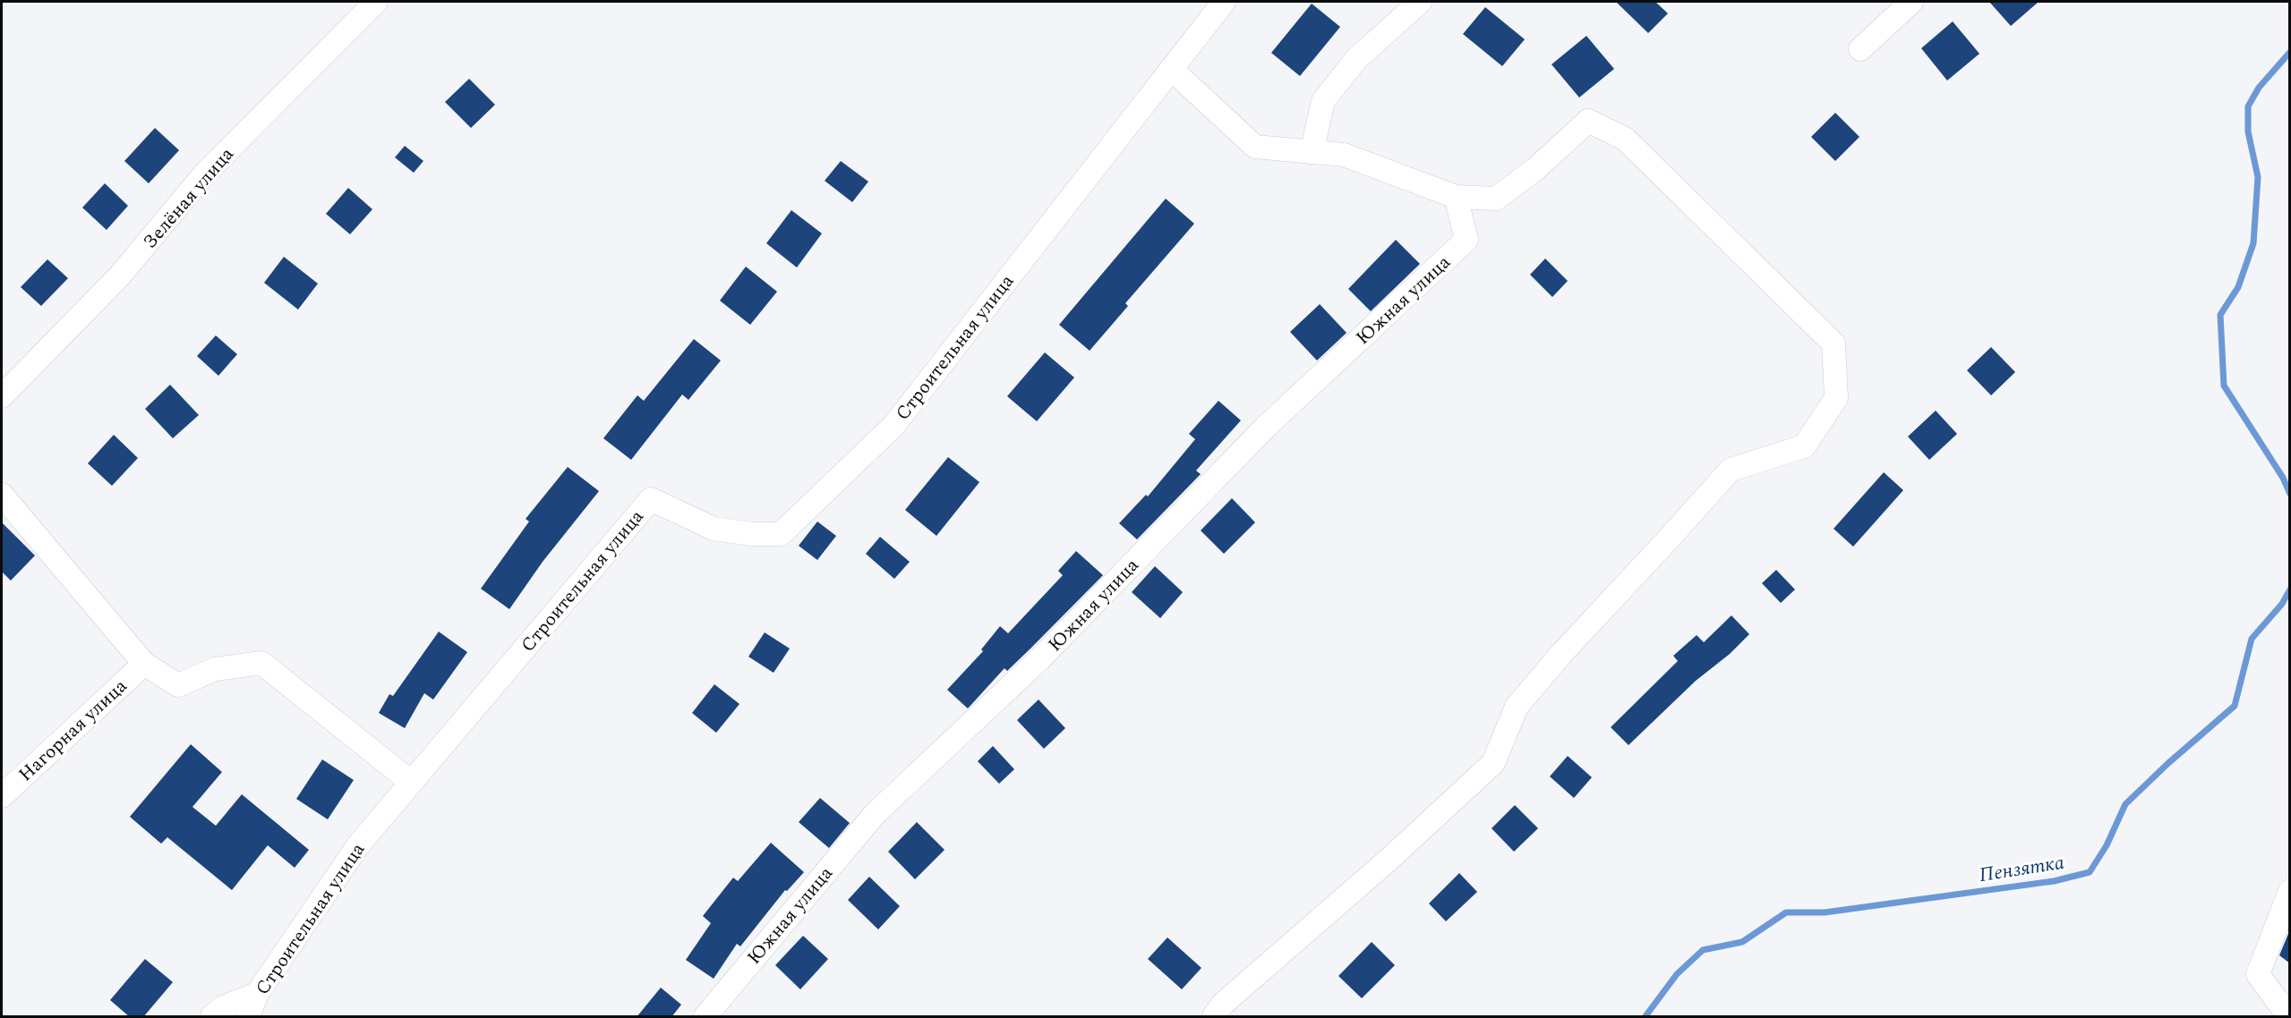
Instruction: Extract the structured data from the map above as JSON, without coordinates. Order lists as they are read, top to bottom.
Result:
{
  "streets": {
    "street": [
      "Зелёная улица",
      "Южная улица",
      "Строительная улица",
      "Нагорная улица"
    ]
  },
  "water": ["Пензятка"]
}
